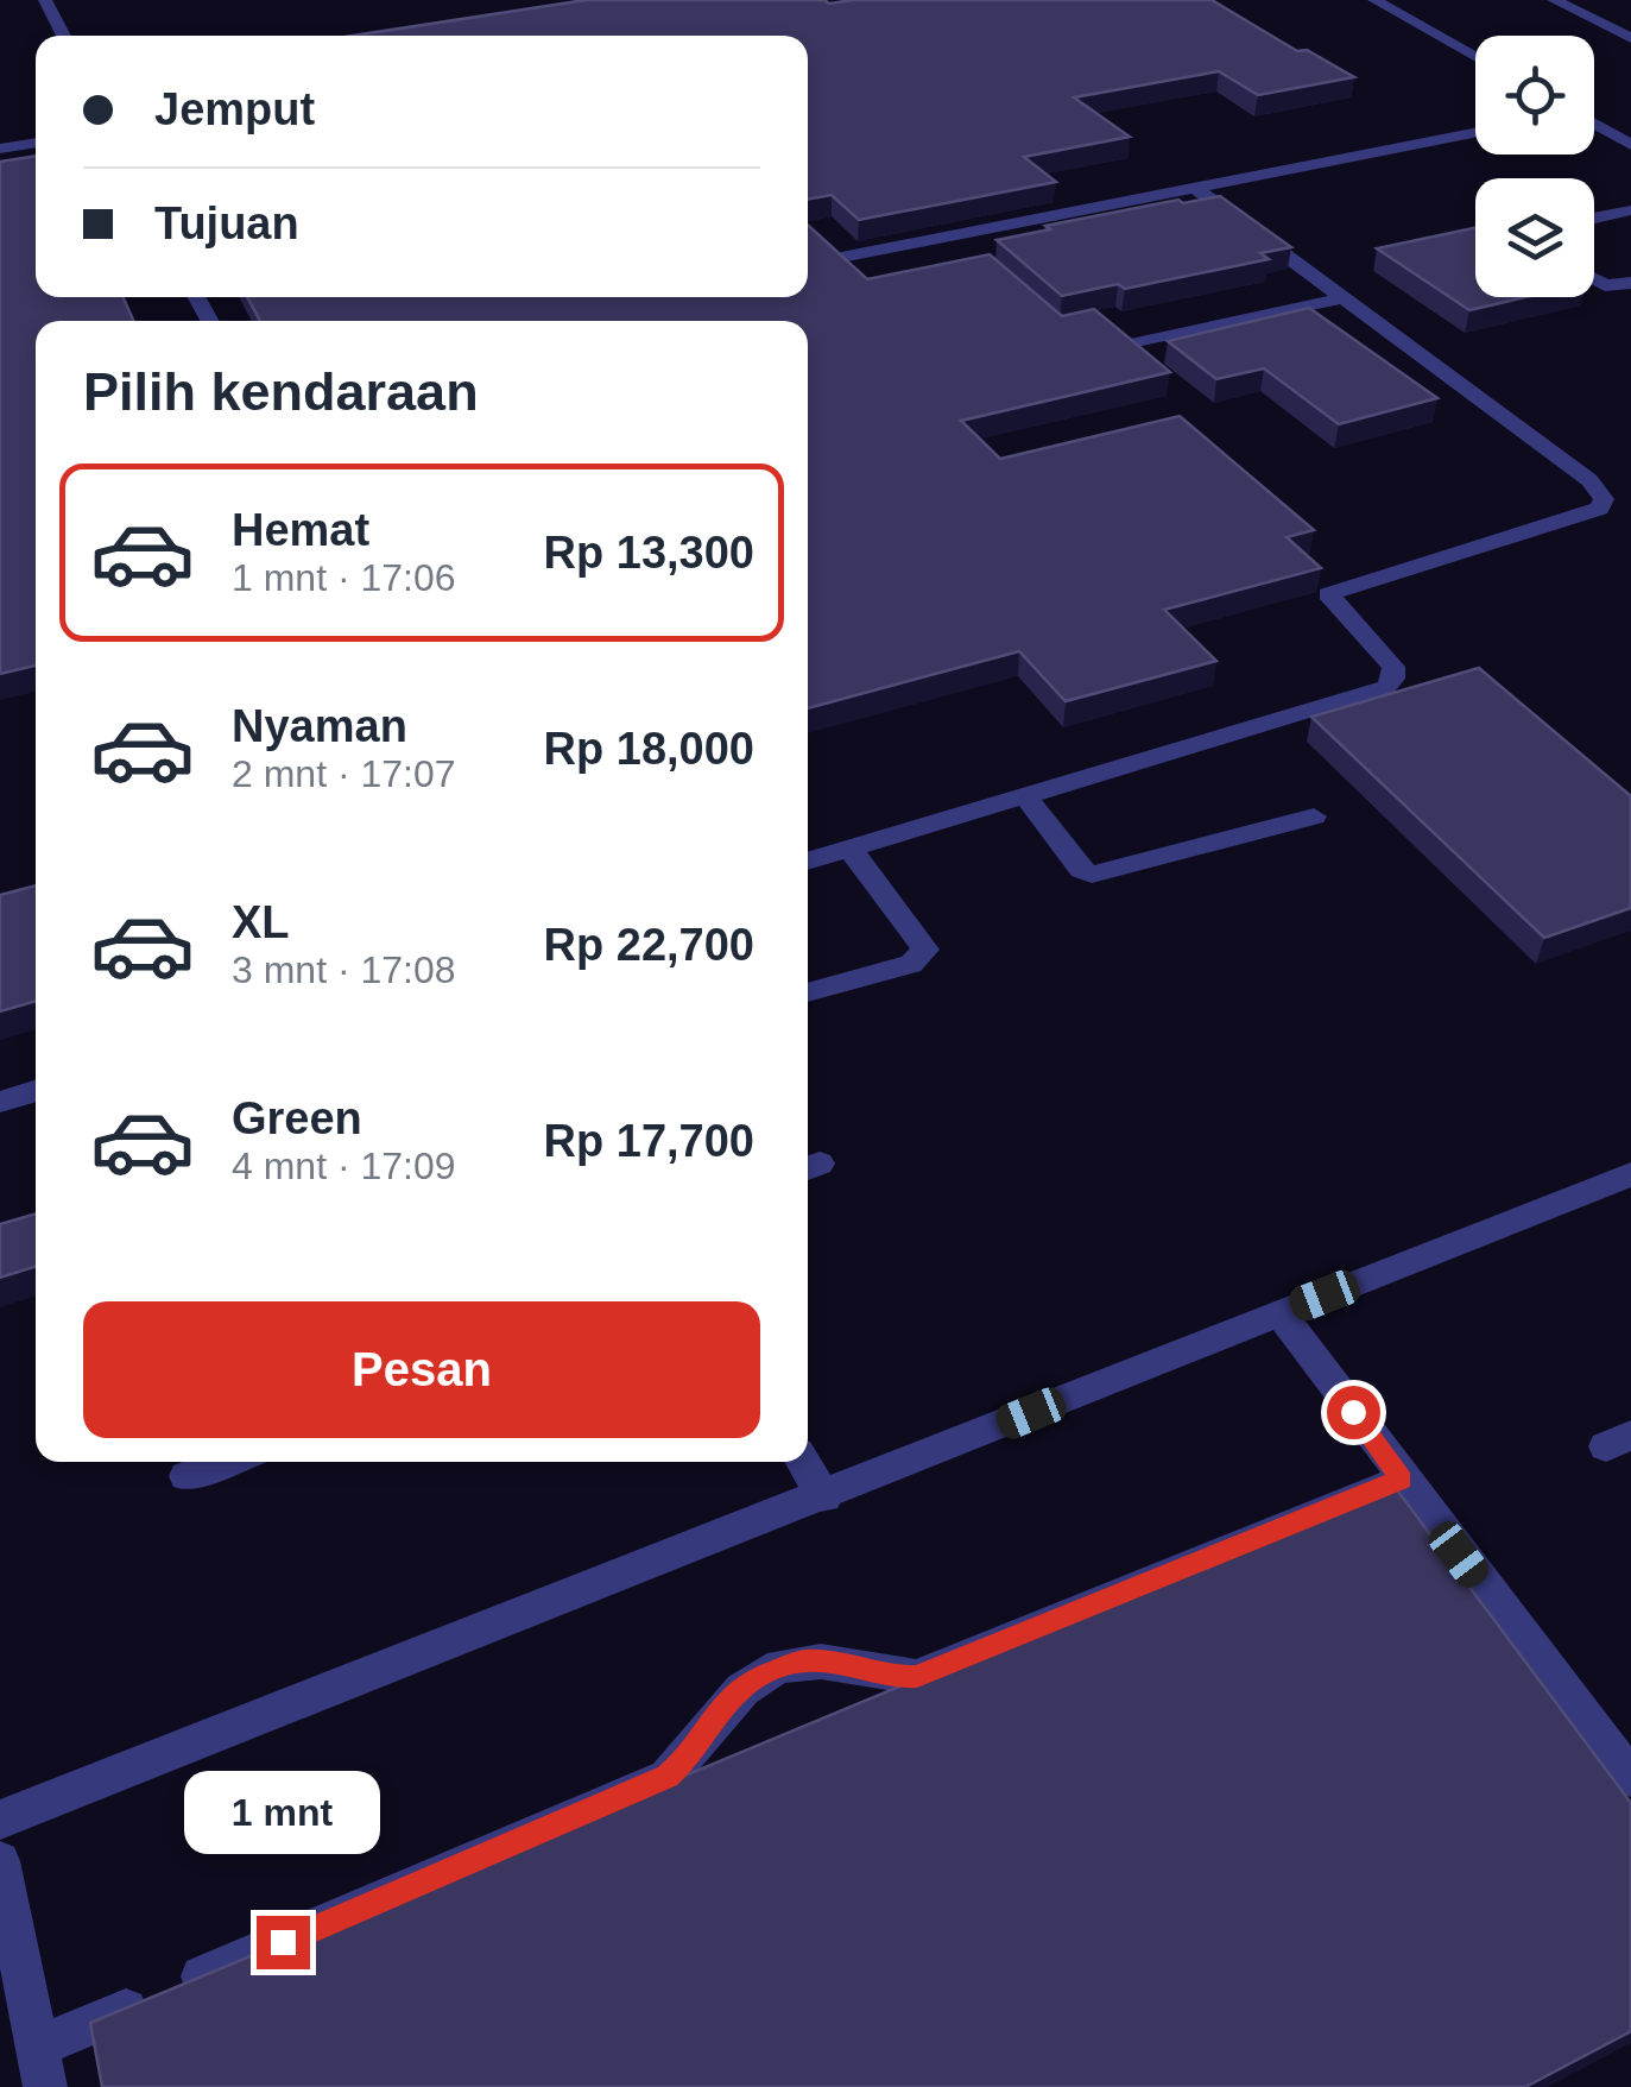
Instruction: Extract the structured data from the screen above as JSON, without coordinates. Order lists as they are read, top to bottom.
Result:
{
  "page": {
    "banner": ["Jemput", "Tujuan"],
    "heading": "Pilih kendaraan",
    "list": [
      {
        "name": "Hemat",
        "note": "1 mnt · 17:06",
        "value": "Rp 13,300"
      },
      {
        "name": "Nyaman",
        "note": "2 mnt · 17:07",
        "value": "Rp 18,000"
      },
      {
        "name": "XL",
        "note": "3 mnt · 17:08",
        "value": "Rp 22,700"
      },
      {
        "name": "Green",
        "note": "4 mnt · 17:09",
        "value": "Rp 17,700"
      }
    ],
    "buttons": "Pesan",
    "bubble": "1 mnt"
  }
}
